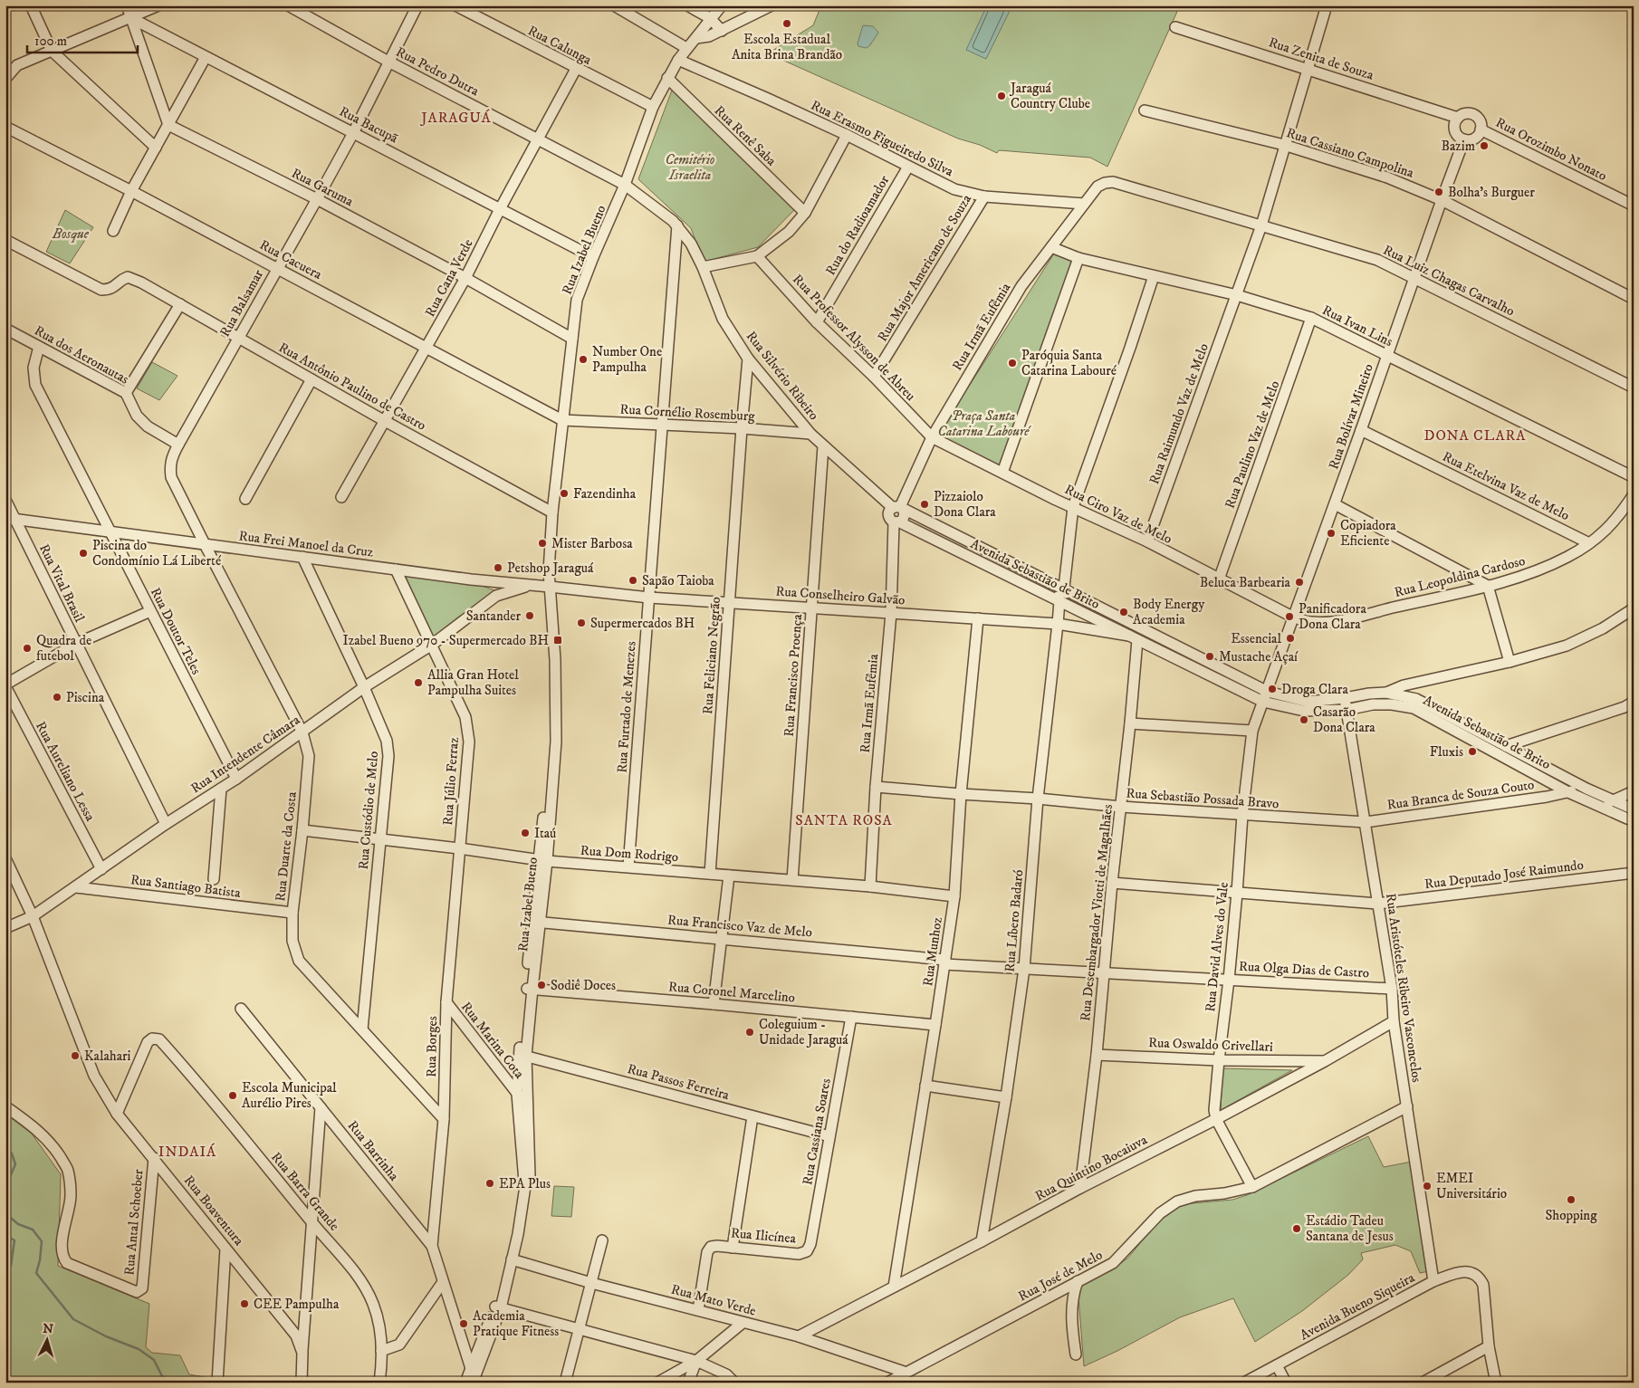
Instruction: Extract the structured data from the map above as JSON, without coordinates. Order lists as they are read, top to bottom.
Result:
{
  "streets": {
    "street": [
      "Rua Calunga",
      "Rua Zenita de Souza",
      "Rua Pedro Dutra",
      "Rua Bacupã",
      "Rua Renê Saba",
      "Rua Erasmo Figueiredo Silva",
      "Rua Orozimbo Nonato",
      "Rua Cassiano Campolina",
      "Rua Garuma",
      "Rua do Radioamador",
      "Rua Izabel Bueno",
      "Rua Cacuera",
      "Rua Major Americano de Souza",
      "Rua Cana Verde",
      "Rua Luiz Chagas Carvalho",
      "Rua Balsamar",
      "Rua Ivan Lins",
      "Rua Irmã Eufêmia",
      "Rua Professor Alysson de Abreu",
      "Rua dos Aeronautas",
      "Rua Silvério Ribeiro",
      "Rua Antônio Paulino de Castro",
      "Rua Cornélio Rosemburg",
      "Rua Raimundo Vaz de Melo",
      "Rua Bolívar Mineiro",
      "Rua Paulino Vaz de Melo",
      "Rua Etelvina Vaz de Melo",
      "Rua Ciro Vaz de Melo",
      "Rua Frei Manoel da Cruz",
      "Avenida Sebastião de Brito",
      "Rua Leopoldina Cardoso",
      "Rua Vital Brasil",
      "Rua Conselheiro Galvão",
      "Rua Doutor Teles",
      "Rua Feliciano Negrão",
      "Rua Francisco Proença",
      "Rua Furtado de Menezes",
      "Rua Intendente Câmara",
      "Rua Aureliano Lessa",
      "Rua Júlio Ferraz",
      "Rua Branca de Souza Couto",
      "Rua Sebastião Possada Bravo",
      "Rua Custódio de Melo",
      "Rua Duarte da Costa",
      "Rua Dom Rodrigo",
      "Rua Deputado José Raimundo",
      "Rua Santiago Batista",
      "Rua Desembargador Viotti de Magalhães",
      "Rua Líbero Badaró",
      "Rua Francisco Vaz de Melo",
      "Rua David Alves do Vale",
      "Rua Munhoz",
      "Rua Olga Dias de Castro",
      "Rua Aristóteles Ribeiro Vasconcelos",
      "Rua Coronel Marcelino",
      "Rua Marina Cota",
      "Rua Oswaldo Crivellari",
      "Rua Borges",
      "Rua Passos Ferreira",
      "Rua Cassiana Soares",
      "Rua Barrinha",
      "Rua Quintino Bocaiuva",
      "Rua Barra Grande",
      "Rua Boaventura",
      "Rua Antal Schoeber",
      "Rua Ilicínea",
      "Rua José de Melo",
      "Rua Mato Verde",
      "Avenida Bueno Siqueira"
    ]
  },
  "crossings": [
    ["Rua Calunga", "Rua Izabel Bueno"],
    ["Rua Calunga", "Rua Cana Verde"],
    ["Rua Zenita de Souza", "Rua Orozimbo Nonato"],
    ["Rua Zenita de Souza", "Rua Raimundo Vaz de Melo"],
    ["Rua Zenita de Souza", "Rua Bolívar Mineiro"],
    ["Rua Pedro Dutra", "Rua Izabel Bueno"],
    ["Rua Pedro Dutra", "Rua Cana Verde"],
    ["Rua Pedro Dutra", "Rua Balsamar"],
    ["Rua Pedro Dutra", "Rua Silvério Ribeiro"],
    ["Rua Bacupã", "Rua Izabel Bueno"],
    ["Rua Bacupã", "Rua Cana Verde"],
    ["Rua Bacupã", "Rua Balsamar"],
    ["Rua Renê Saba", "Rua Izabel Bueno"],
    ["Rua Erasmo Figueiredo Silva", "Rua do Radioamador"],
    ["Rua Erasmo Figueiredo Silva", "Rua Izabel Bueno"],
    ["Rua Erasmo Figueiredo Silva", "Rua Major Americano de Souza"],
    ["Rua Erasmo Figueiredo Silva", "Rua Irmã Eufêmia"],
    ["Rua Orozimbo Nonato", "Rua Bolívar Mineiro"],
    ["Rua Cassiano Campolina", "Rua Raimundo Vaz de Melo"],
    ["Rua Cassiano Campolina", "Rua Bolívar Mineiro"],
    ["Rua Garuma", "Rua Izabel Bueno"],
    ["Rua Garuma", "Rua Cana Verde"],
    ["Rua Garuma", "Rua Balsamar"],
    ["Rua do Radioamador", "Rua Professor Alysson de Abreu"],
    ["Rua Izabel Bueno", "Rua Cacuera"],
    ["Rua Izabel Bueno", "Rua Silvério Ribeiro"],
    ["Rua Izabel Bueno", "Rua Antônio Paulino de Castro"],
    ["Rua Izabel Bueno", "Rua Cornélio Rosemburg"],
    ["Rua Izabel Bueno", "Rua Frei Manoel da Cruz"],
    ["Rua Izabel Bueno", "Rua Conselheiro Galvão"],
    ["Rua Izabel Bueno", "Rua Dom Rodrigo"],
    ["Rua Izabel Bueno", "Rua Francisco Vaz de Melo"],
    ["Rua Izabel Bueno", "Rua Coronel Marcelino"],
    ["Rua Izabel Bueno", "Rua Marina Cota"],
    ["Rua Izabel Bueno", "Rua Passos Ferreira"],
    ["Rua Izabel Bueno", "Rua Mato Verde"],
    ["Rua Cacuera", "Rua Cana Verde"],
    ["Rua Cacuera", "Rua Balsamar"],
    ["Rua Cacuera", "Rua Cornélio Rosemburg"],
    ["Rua Major Americano de Souza", "Rua Professor Alysson de Abreu"],
    ["Rua Cana Verde", "Rua Antônio Paulino de Castro"],
    ["Rua Luiz Chagas Carvalho", "Rua Irmã Eufêmia"],
    ["Rua Luiz Chagas Carvalho", "Rua Raimundo Vaz de Melo"],
    ["Rua Luiz Chagas Carvalho", "Rua Bolívar Mineiro"],
    ["Rua Balsamar", "Rua dos Aeronautas"],
    ["Rua Balsamar", "Rua Antônio Paulino de Castro"],
    ["Rua Balsamar", "Rua Frei Manoel da Cruz"],
    ["Rua Balsamar", "Rua Duarte da Costa"],
    ["Rua Ivan Lins", "Rua Irmã Eufêmia"],
    ["Rua Ivan Lins", "Rua Raimundo Vaz de Melo"],
    ["Rua Ivan Lins", "Rua Bolívar Mineiro"],
    ["Rua Ivan Lins", "Rua Paulino Vaz de Melo"],
    ["Rua Irmã Eufêmia", "Rua Professor Alysson de Abreu"],
    ["Rua Irmã Eufêmia", "Rua Silvério Ribeiro"],
    ["Rua Irmã Eufêmia", "Rua Ciro Vaz de Melo"],
    ["Rua Irmã Eufêmia", "Avenida Sebastião de Brito"],
    ["Rua Irmã Eufêmia", "Rua Conselheiro Galvão"],
    ["Rua Irmã Eufêmia", "Rua Sebastião Possada Bravo"],
    ["Rua Irmã Eufêmia", "Rua Dom Rodrigo"],
    ["Rua Professor Alysson de Abreu", "Rua Ciro Vaz de Melo"],
    ["Rua dos Aeronautas", "Rua Doutor Teles"],
    ["Rua Silvério Ribeiro", "Rua Cornélio Rosemburg"],
    ["Rua Silvério Ribeiro", "Avenida Sebastião de Brito"],
    ["Rua Silvério Ribeiro", "Rua Feliciano Negrão"],
    ["Rua Silvério Ribeiro", "Rua Francisco Proença"],
    ["Rua Silvério Ribeiro", "Rua Furtado de Menezes"],
    ["Rua Cornélio Rosemburg", "Rua Feliciano Negrão"],
    ["Rua Cornélio Rosemburg", "Rua Furtado de Menezes"],
    ["Rua Raimundo Vaz de Melo", "Rua Ciro Vaz de Melo"],
    ["Rua Bolívar Mineiro", "Rua Etelvina Vaz de Melo"],
    ["Rua Bolívar Mineiro", "Rua Ciro Vaz de Melo"],
    ["Rua Bolívar Mineiro", "Avenida Sebastião de Brito"],
    ["Rua Bolívar Mineiro", "Rua Leopoldina Cardoso"],
    ["Rua Bolívar Mineiro", "Rua David Alves do Vale"],
    ["Rua Paulino Vaz de Melo", "Rua Ciro Vaz de Melo"],
    ["Rua Etelvina Vaz de Melo", "Rua Leopoldina Cardoso"],
    ["Rua Ciro Vaz de Melo", "Rua Leopoldina Cardoso"],
    ["Rua Frei Manoel da Cruz", "Rua Vital Brasil"],
    ["Rua Frei Manoel da Cruz", "Rua Conselheiro Galvão"],
    ["Rua Frei Manoel da Cruz", "Rua Doutor Teles"],
    ["Rua Frei Manoel da Cruz", "Rua Intendente Câmara"],
    ["Rua Frei Manoel da Cruz", "Rua Júlio Ferraz"],
    ["Rua Frei Manoel da Cruz", "Rua Custódio de Melo"],
    ["Rua Frei Manoel da Cruz", "Rua Duarte da Costa"],
    ["Avenida Sebastião de Brito", "Rua Conselheiro Galvão"],
    ["Avenida Sebastião de Brito", "Rua Branca de Souza Couto"],
    ["Avenida Sebastião de Brito", "Rua Desembargador Viotti de Magalhães"],
    ["Avenida Sebastião de Brito", "Rua Líbero Badaró"],
    ["Avenida Sebastião de Brito", "Rua David Alves do Vale"],
    ["Avenida Sebastião de Brito", "Rua Aristóteles Ribeiro Vasconcelos"],
    ["Rua Vital Brasil", "Rua Intendente Câmara"],
    ["Rua Conselheiro Galvão", "Rua Feliciano Negrão"],
    ["Rua Conselheiro Galvão", "Rua Francisco Proença"],
    ["Rua Conselheiro Galvão", "Rua Furtado de Menezes"],
    ["Rua Conselheiro Galvão", "Rua Desembargador Viotti de Magalhães"],
    ["Rua Conselheiro Galvão", "Rua Líbero Badaró"],
    ["Rua Conselheiro Galvão", "Rua Munhoz"],
    ["Rua Doutor Teles", "Rua Intendente Câmara"],
    ["Rua Feliciano Negrão", "Rua Dom Rodrigo"],
    ["Rua Francisco Proença", "Rua Dom Rodrigo"],
    ["Rua Furtado de Menezes", "Rua Dom Rodrigo"],
    ["Rua Intendente Câmara", "Rua Aureliano Lessa"],
    ["Rua Intendente Câmara", "Rua Júlio Ferraz"],
    ["Rua Intendente Câmara", "Rua Custódio de Melo"],
    ["Rua Intendente Câmara", "Rua Duarte da Costa"],
    ["Rua Intendente Câmara", "Rua Santiago Batista"],
    ["Rua Intendente Câmara", "Rua Boaventura"],
    ["Rua Júlio Ferraz", "Rua Dom Rodrigo"],
    ["Rua Júlio Ferraz", "Rua Borges"],
    ["Rua Branca de Souza Couto", "Rua Sebastião Possada Bravo"],
    ["Rua Branca de Souza Couto", "Rua Aristóteles Ribeiro Vasconcelos"],
    ["Rua Sebastião Possada Bravo", "Rua Desembargador Viotti de Magalhães"],
    ["Rua Sebastião Possada Bravo", "Rua Líbero Badaró"],
    ["Rua Sebastião Possada Bravo", "Rua David Alves do Vale"],
    ["Rua Sebastião Possada Bravo", "Rua Munhoz"],
    ["Rua Sebastião Possada Bravo", "Rua Aristóteles Ribeiro Vasconcelos"],
    ["Rua Custódio de Melo", "Rua Duarte da Costa"],
    ["Rua Custódio de Melo", "Rua Dom Rodrigo"],
    ["Rua Duarte da Costa", "Rua Dom Rodrigo"],
    ["Rua Duarte da Costa", "Rua Santiago Batista"],
    ["Rua Duarte da Costa", "Rua Borges"],
    ["Rua Dom Rodrigo", "Rua Munhoz"],
    ["Rua Dom Rodrigo", "Rua Borges"],
    ["Rua Deputado José Raimundo", "Rua Desembargador Viotti de Magalhães"],
    ["Rua Deputado José Raimundo", "Rua David Alves do Vale"],
    ["Rua Deputado José Raimundo", "Rua Aristóteles Ribeiro Vasconcelos"],
    ["Rua Desembargador Viotti de Magalhães", "Rua Olga Dias de Castro"],
    ["Rua Desembargador Viotti de Magalhães", "Rua Oswaldo Crivellari"],
    ["Rua Desembargador Viotti de Magalhães", "Rua Quintino Bocaiuva"],
    ["Rua Líbero Badaró", "Rua Olga Dias de Castro"],
    ["Rua Líbero Badaró", "Rua Quintino Bocaiuva"],
    ["Rua Francisco Vaz de Melo", "Rua Munhoz"],
    ["Rua Francisco Vaz de Melo", "Rua Olga Dias de Castro"],
    ["Rua David Alves do Vale", "Rua Olga Dias de Castro"],
    ["Rua David Alves do Vale", "Rua Oswaldo Crivellari"],
    ["Rua David Alves do Vale", "Rua Quintino Bocaiuva"],
    ["Rua David Alves do Vale", "Rua José de Melo"],
    ["Rua Munhoz", "Rua Olga Dias de Castro"],
    ["Rua Munhoz", "Rua Coronel Marcelino"],
    ["Rua Munhoz", "Rua Quintino Bocaiuva"],
    ["Rua Olga Dias de Castro", "Rua Aristóteles Ribeiro Vasconcelos"],
    ["Rua Aristóteles Ribeiro Vasconcelos", "Rua Quintino Bocaiuva"],
    ["Rua Aristóteles Ribeiro Vasconcelos", "Rua José de Melo"],
    ["Rua Aristóteles Ribeiro Vasconcelos", "Avenida Bueno Siqueira"],
    ["Rua Coronel Marcelino", "Rua Cassiana Soares"],
    ["Rua Marina Cota", "Rua Borges"],
    ["Rua Oswaldo Crivellari", "Rua Quintino Bocaiuva"],
    ["Rua Borges", "Rua Barrinha"],
    ["Rua Passos Ferreira", "Rua Cassiana Soares"],
    ["Rua Cassiana Soares", "Rua Ilicínea"],
    ["Rua Quintino Bocaiuva", "Rua Mato Verde"],
    ["Rua Barra Grande", "Rua Boaventura"],
    ["Rua Boaventura", "Rua Antal Schoeber"],
    ["Rua Ilicínea", "Rua Mato Verde"],
    ["Rua José de Melo", "Rua Mato Verde"]
  ],
  "districts": [
    "JARAGUÁ",
    "DONA CLARA",
    "SANTA ROSA",
    "INDAIÁ"
  ],
  "parks": ["Cemitério Israelita", "Bosque", "Praça Santa Catarina Labouré"],
  "places": {
    "other": [
      "Escola Estadual Anita Brina Brandão",
      "Jaraguá Country Clube",
      "Bazim",
      "Bolha’s Burguer",
      "Number One Pampulha",
      "Paróquia Santa Catarina Labouré",
      "Fazendinha",
      "Pizzaiolo Dona Clara",
      "Copiadora Eficiente",
      "Mister Barbosa",
      "Piscina do Condomínio Lá Liberté",
      "Petshop Jaraguá",
      "Sapão Taioba",
      "Beluca Barbearia",
      "Body Energy Academia",
      "Santander",
      "Panificadora Dona Clara",
      "Supermercados BH",
      "Essencial",
      "Quadra de futebol",
      "Mustache Açaí",
      "Allia Gran Hotel Pampulha Suites",
      "Droga Clara",
      "Piscina",
      "Casarão Dona Clara",
      "Fluxis",
      "Itaú",
      "Sodiê Doces",
      "Coleguium - Unidade Jaraguá",
      "Kalahari",
      "Escola Municipal Aurélio Pires",
      "EPA Plus",
      "EMEI Universitário",
      "Shopping",
      "Estádio Tadeu Santana de Jesus",
      "CEE Pampulha",
      "Academia Pratique Fitness"
    ],
    "transit": ["Izabel Bueno 970 - Supermercado BH"]
  },
  "scale_bar": "100 m",
  "north": "top"
}
